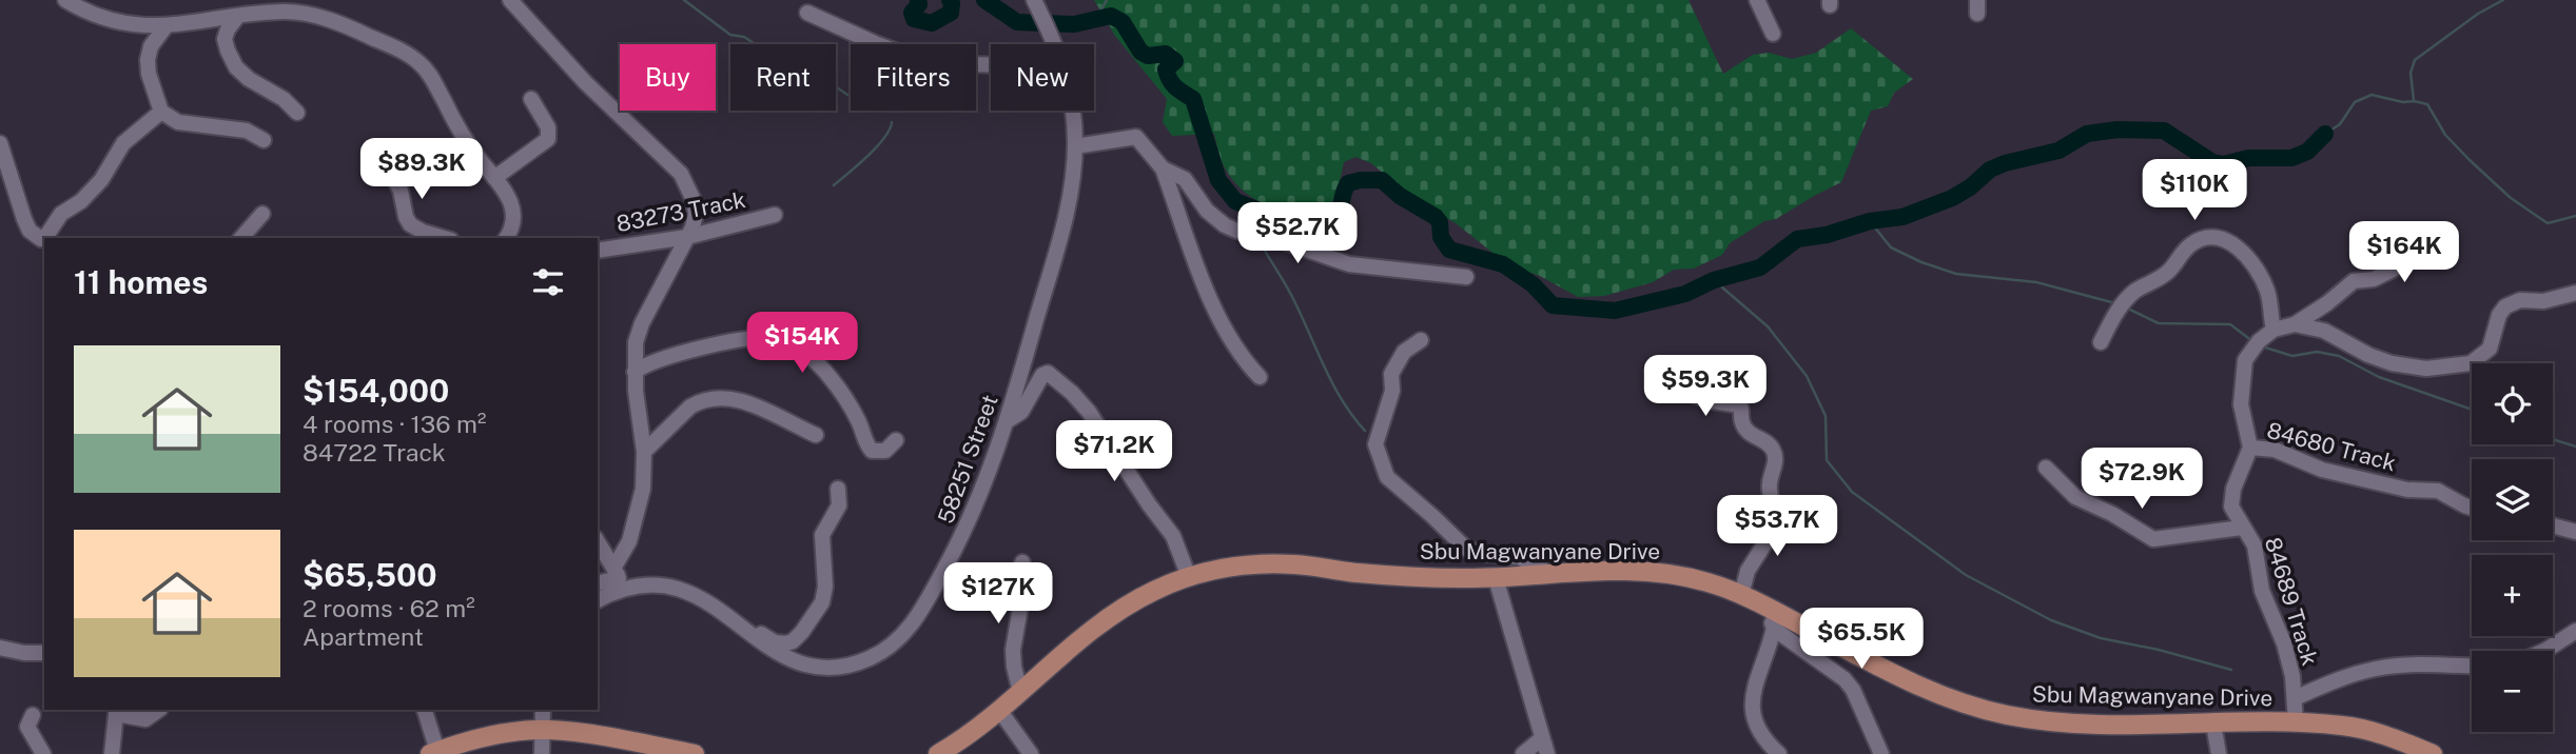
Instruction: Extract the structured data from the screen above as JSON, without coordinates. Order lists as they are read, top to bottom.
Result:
{
  "streets": {
    "main road": ["Sbu Magwanyane Drive"],
    "street": [
      "83273 Track",
      "84680 Track",
      "58251 Street",
      "84689 Track"
    ]
  },
  "crossings": [
    ["84680 Track", "84689 Track"],
    ["Sbu Magwanyane Drive", "84689 Track"]
  ],
  "page": {
    "chip": [
      "Buy",
      "Rent",
      "Filters",
      "New"
    ],
    "price": [
      "$89.3K",
      "$110K",
      "$52.7K",
      "$164K",
      "$154K",
      "$59.3K",
      "$71.2K",
      "$72.9K",
      "$53.7K",
      "$127K",
      "$65.5K"
    ],
    "heading": "11 homes",
    "list": [
      {
        "name": "$154,000",
        "note": "4 rooms · 136 m² · 84722 Track"
      },
      {
        "name": "$65,500",
        "note": "2 rooms · 62 m² · Apartment"
      }
    ],
    "map_buttons": ["+", "−"]
  }
}
